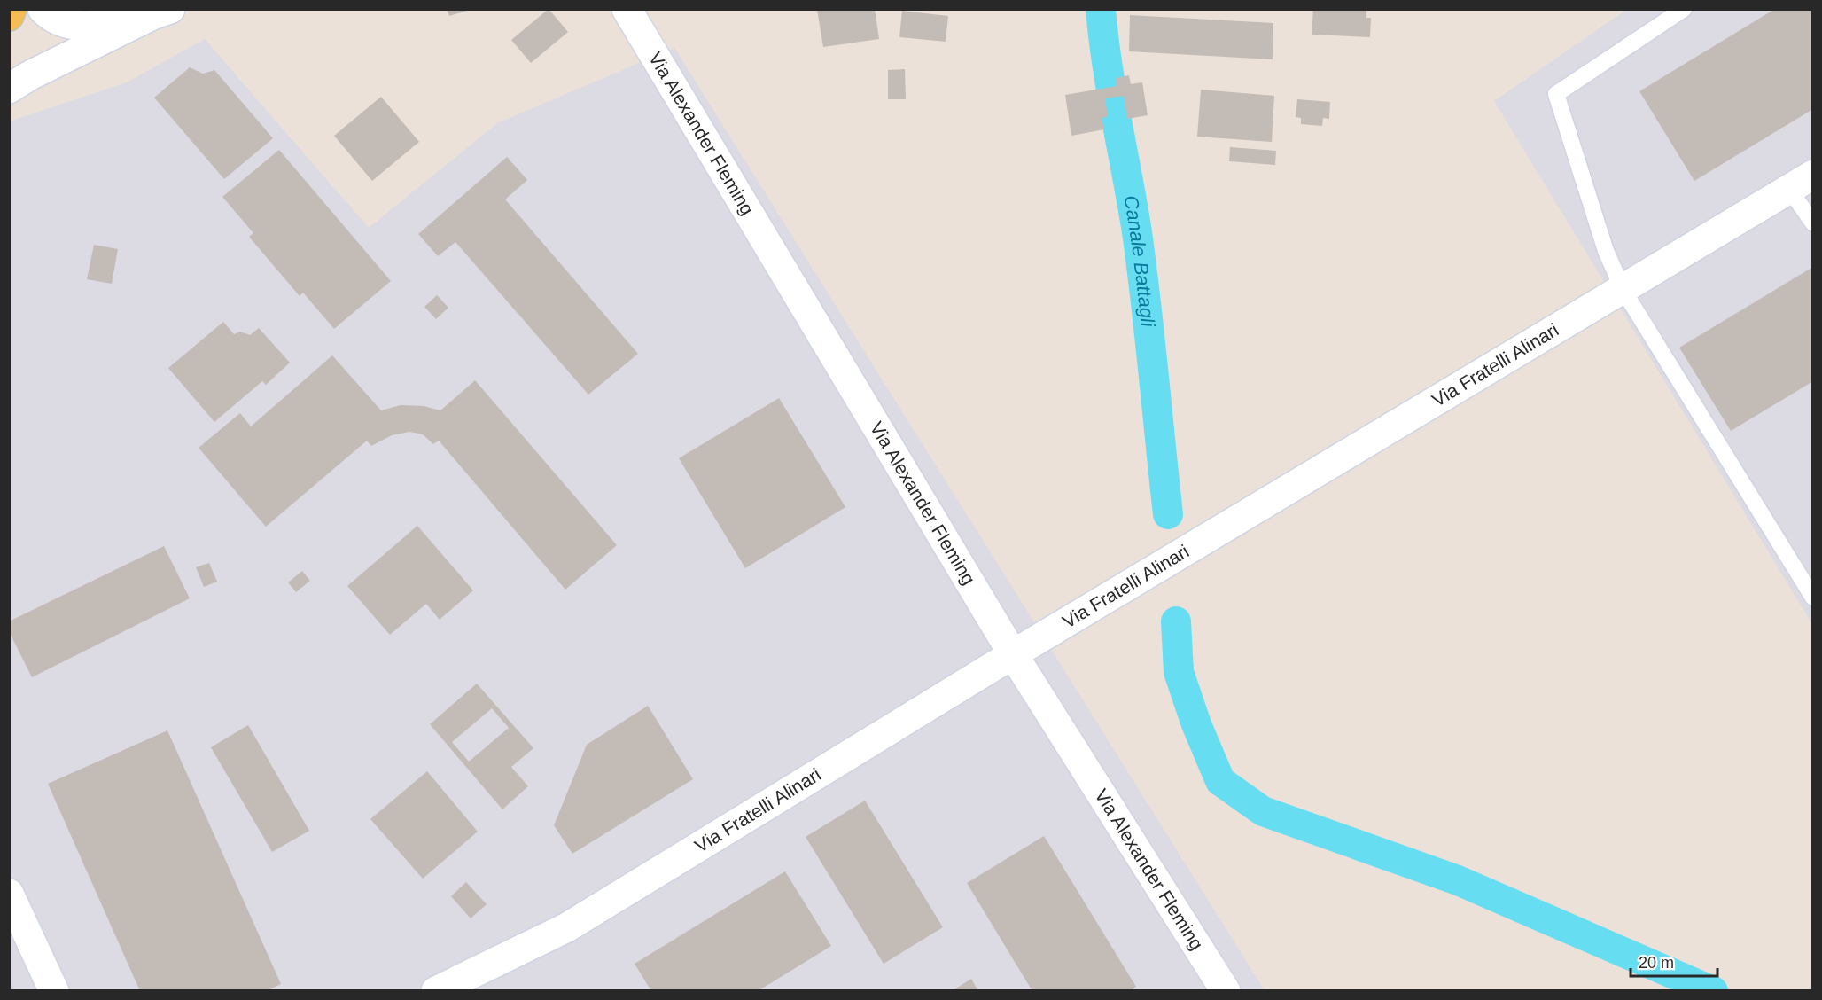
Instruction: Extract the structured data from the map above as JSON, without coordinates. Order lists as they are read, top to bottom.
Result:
{
  "streets": {
    "street": ["Via Alexander Fleming", "Via Fratelli Alinari"]
  },
  "crossings": [
    ["Via Alexander Fleming", "Via Fratelli Alinari"]
  ],
  "water": ["Canale Battagli"],
  "scale_bar": "20 m"
}
